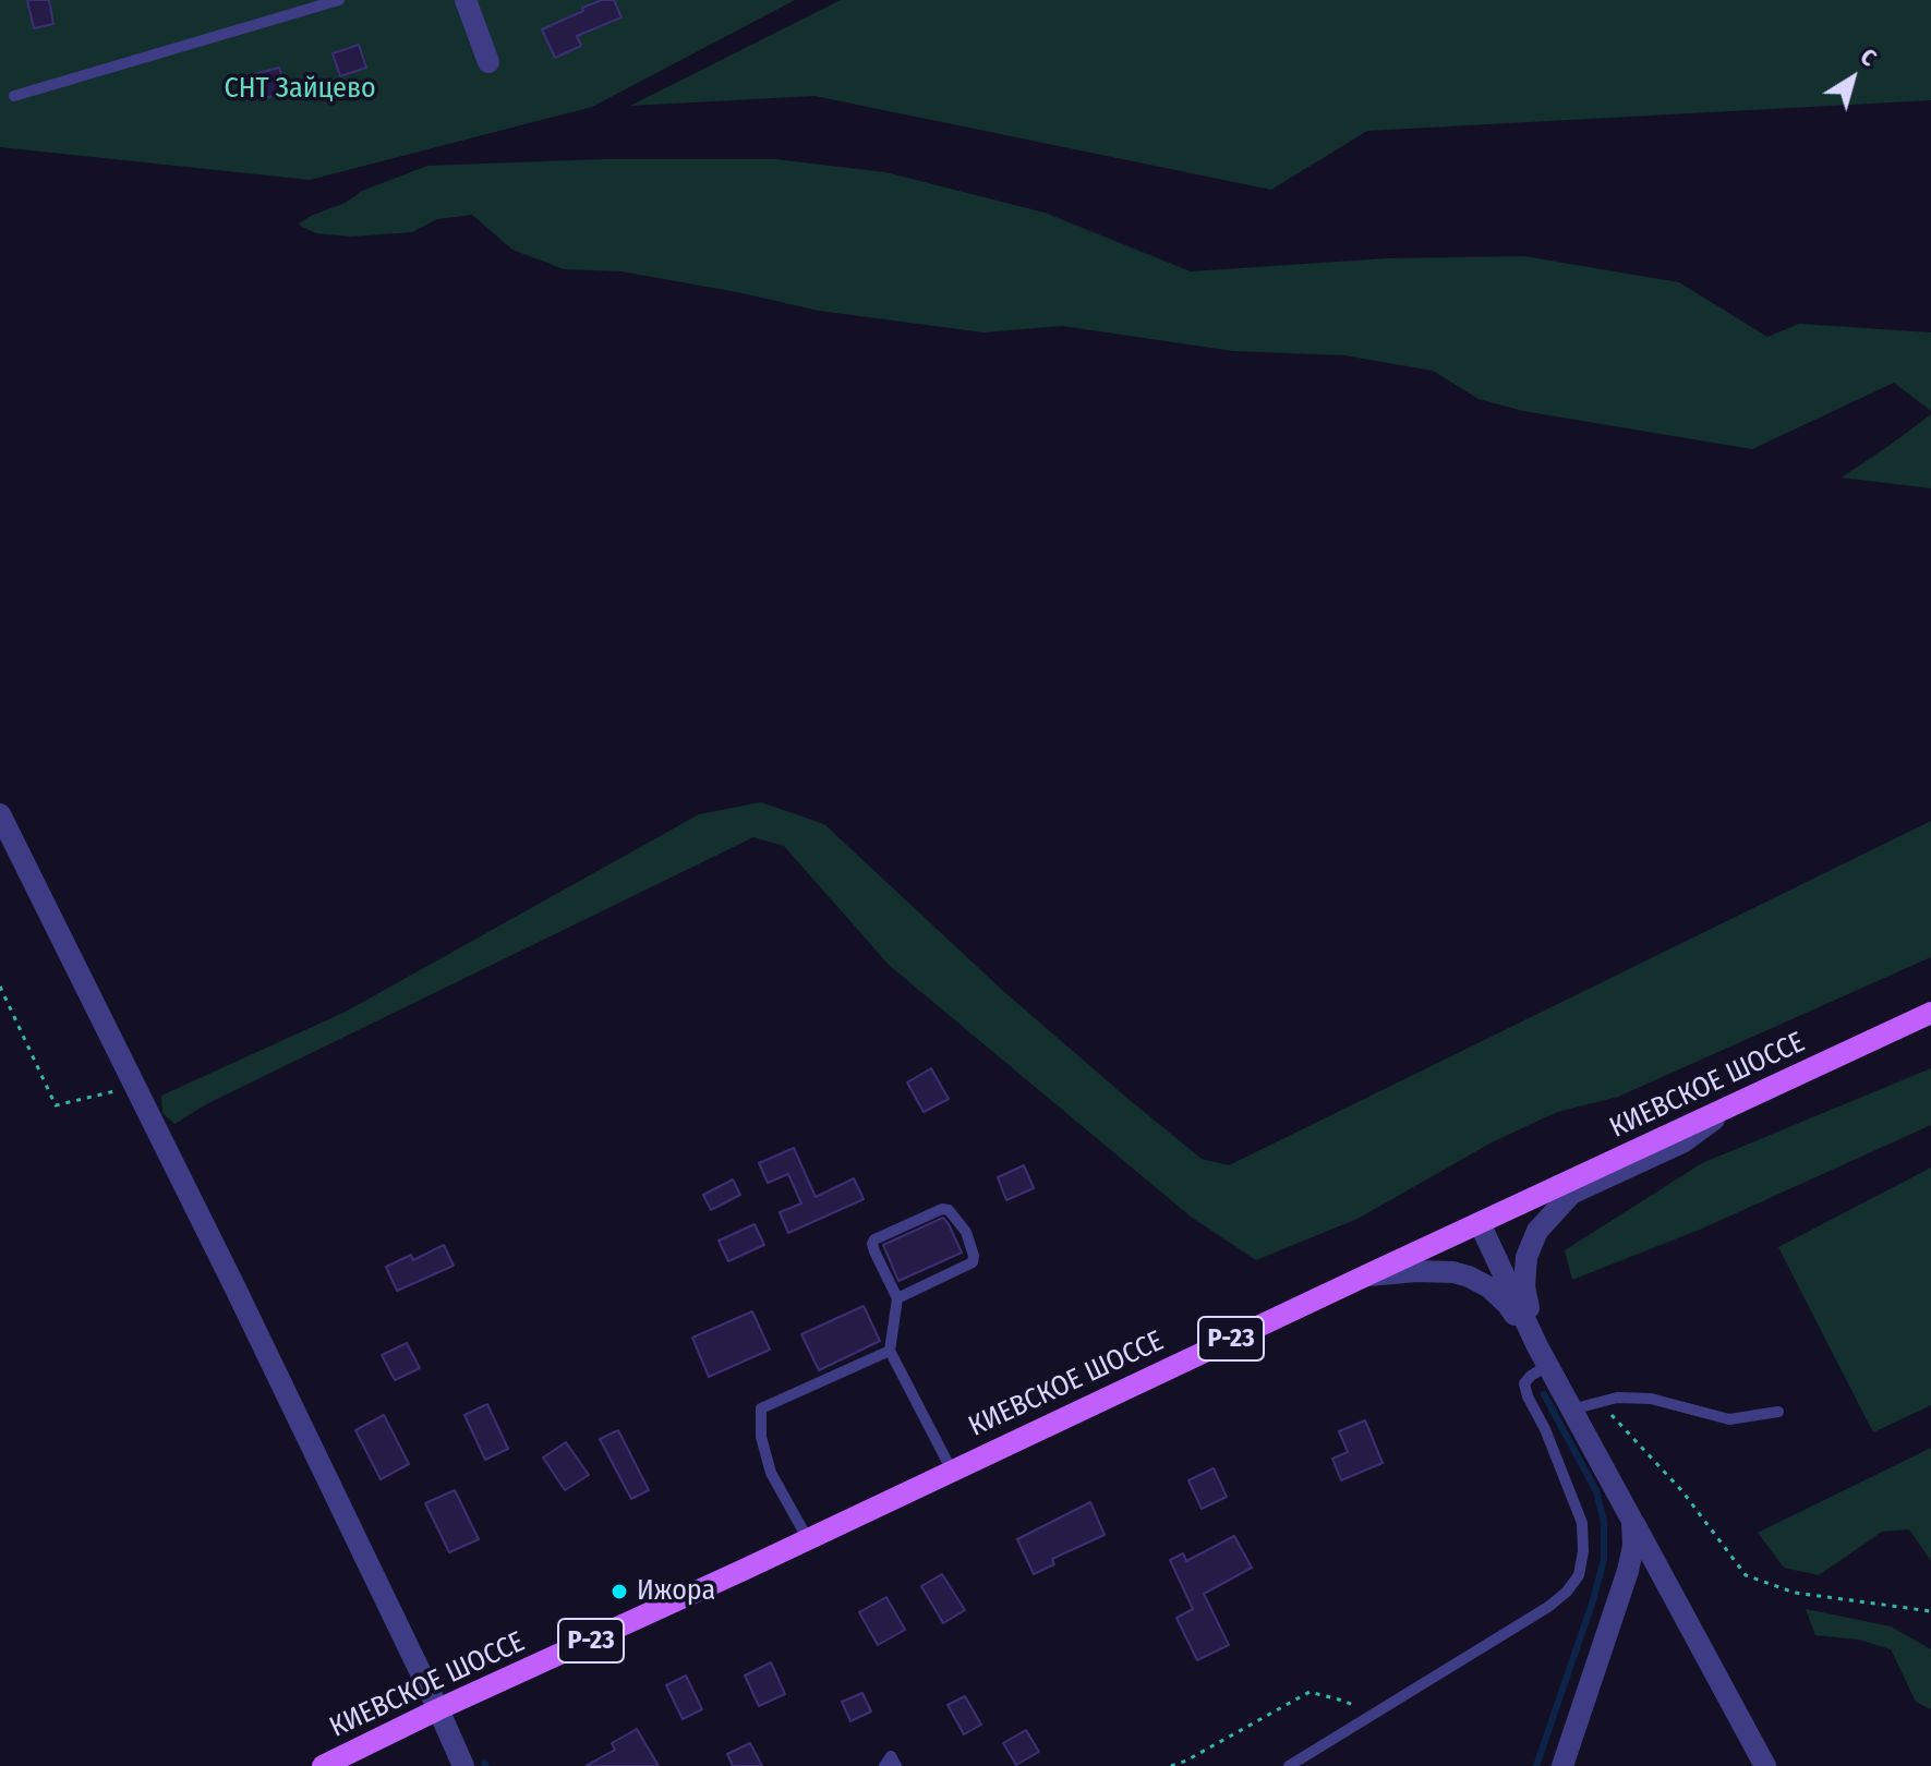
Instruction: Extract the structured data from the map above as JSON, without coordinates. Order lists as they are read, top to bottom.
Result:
{
  "streets": {
    "main road": ["КИЕВСКОЕ ШОССЕ", "Р-23"]
  },
  "parks": ["СНТ Зайцево"],
  "places": ["Ижора"],
  "north": "top right"
}
